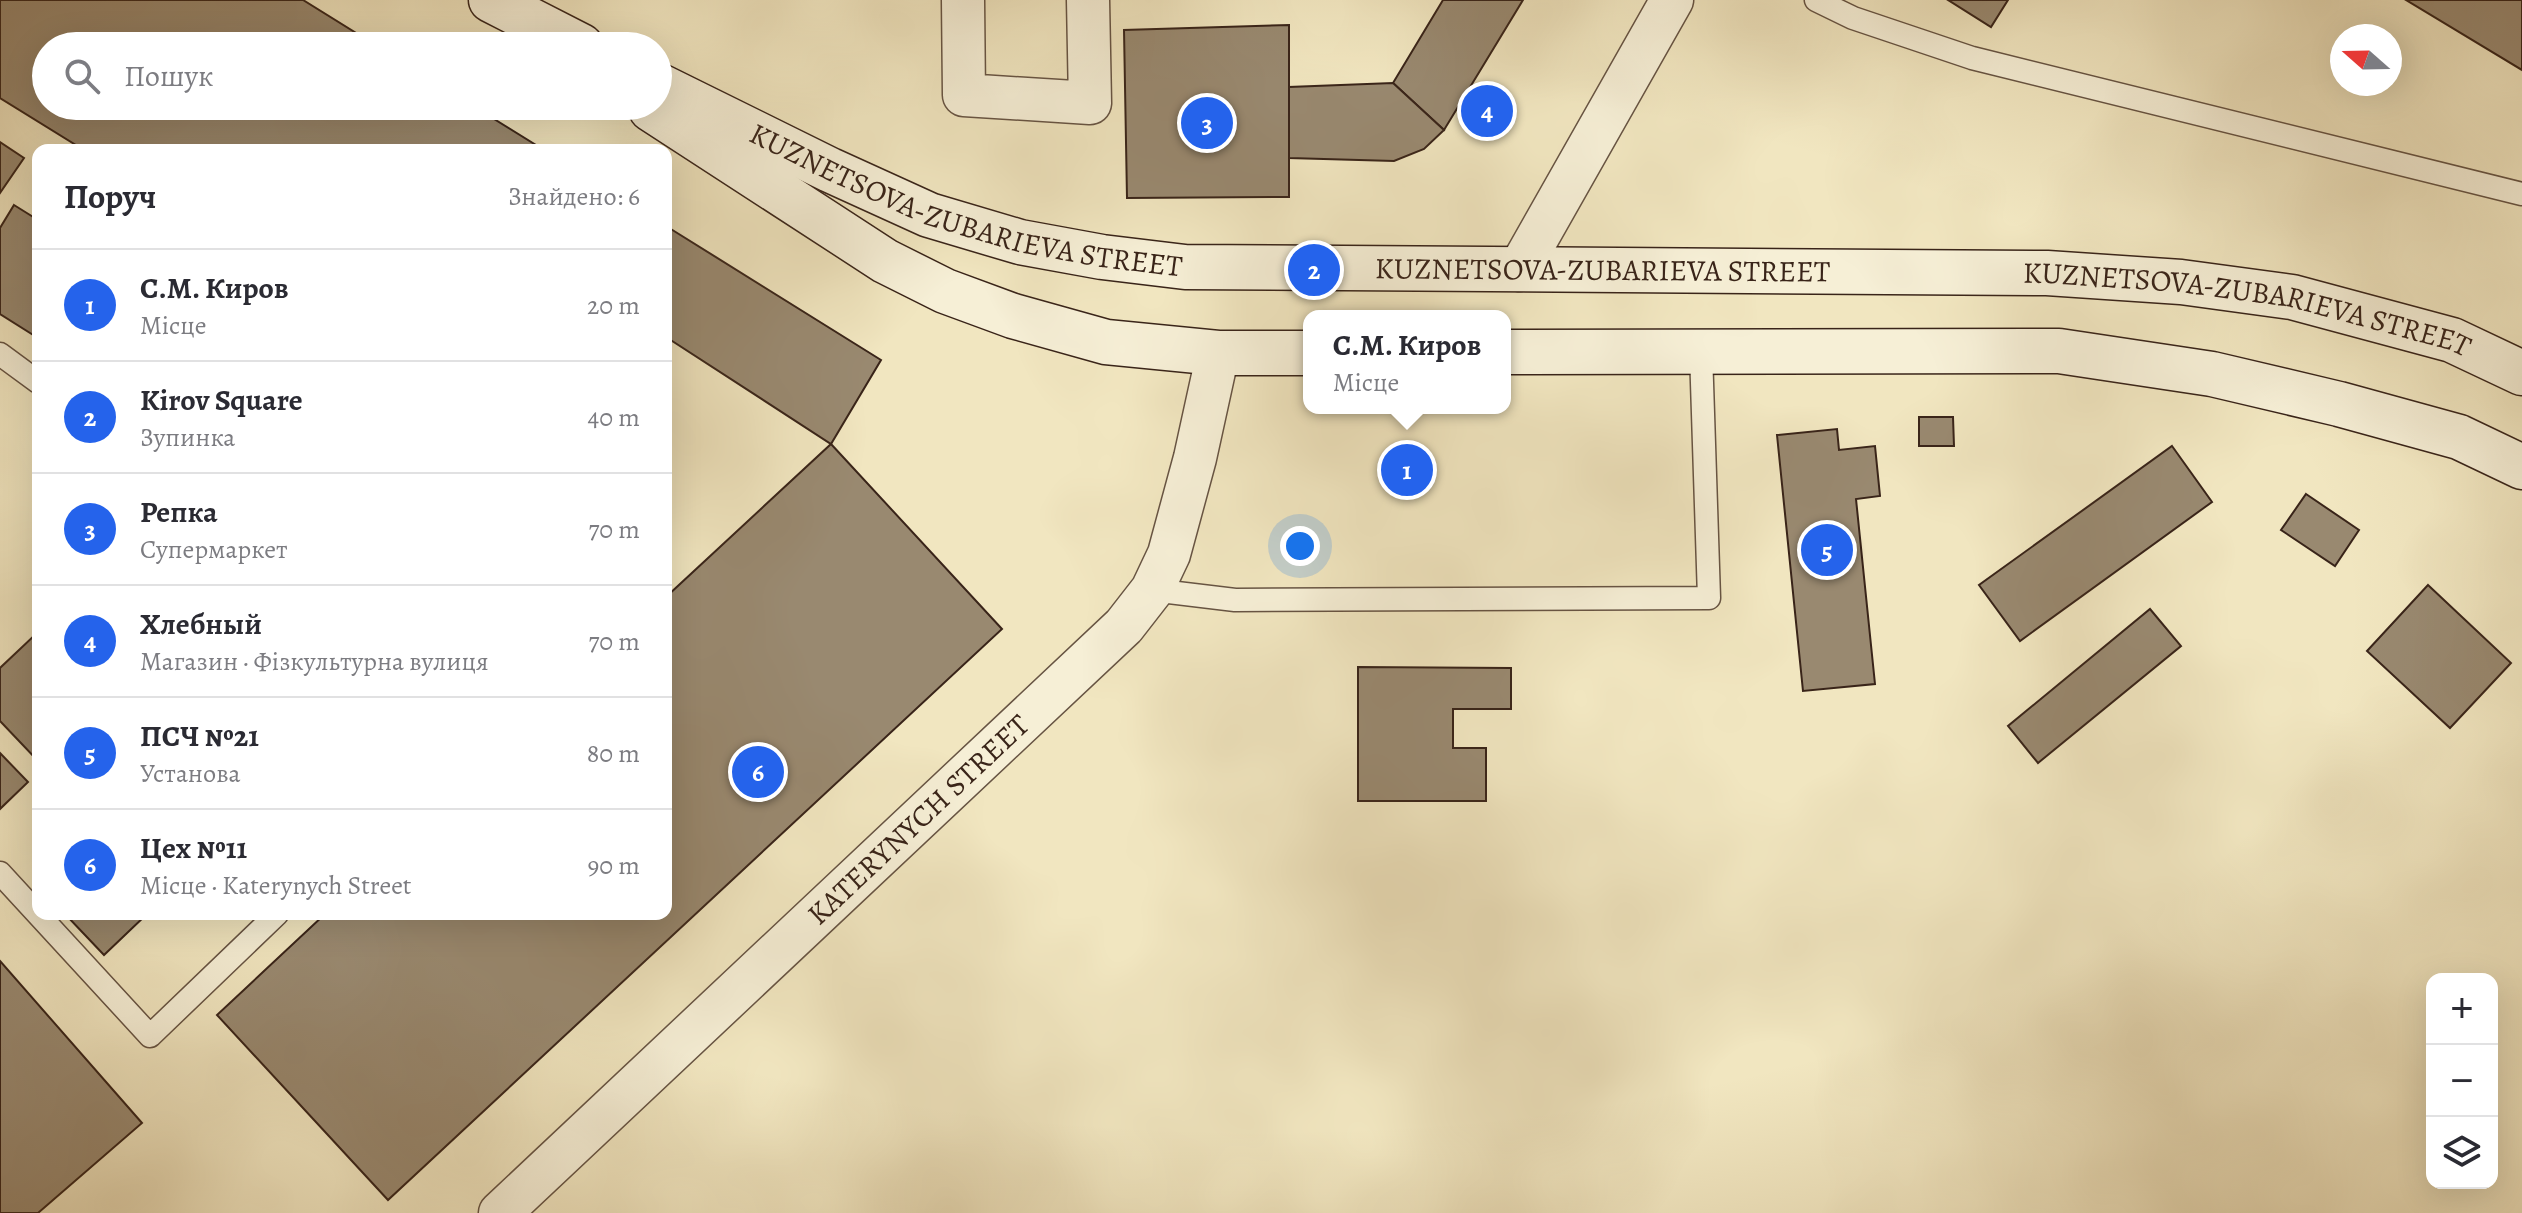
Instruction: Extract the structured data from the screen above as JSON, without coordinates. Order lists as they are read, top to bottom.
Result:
{
  "streets": {
    "main road": ["KUZNETSOVA-ZUBARIEVA STREET"],
    "street": ["KATERYNYCH STREET"]
  },
  "crossings": [
    ["KUZNETSOVA-ZUBARIEVA STREET", "KATERYNYCH STREET"]
  ],
  "north": "left",
  "page": {
    "search": "Пошук",
    "pins": [
      "4",
      "3",
      "2",
      "1",
      "5",
      "6"
    ],
    "heading": ["Поруч", "Знайдено: 6"],
    "list": [
      {
        "mark": "1",
        "name": "С.М. Киров",
        "note": "Місце",
        "value": "20 m"
      },
      {
        "mark": "2",
        "name": "Kirov Square",
        "note": "Зупинка",
        "value": "40 m"
      },
      {
        "mark": "3",
        "name": "Репка",
        "note": "Супермаркет",
        "value": "70 m"
      },
      {
        "mark": "4",
        "name": "Хлебный",
        "note": "Магазин · Фізкультурна вулиця",
        "value": "70 m"
      },
      {
        "mark": "5",
        "name": "ПСЧ №21",
        "note": "Установа",
        "value": "80 m"
      },
      {
        "mark": "6",
        "name": "Цех №11",
        "note": "Місце · Katerynych Street",
        "value": "90 m"
      }
    ],
    "popup": ["С.М. Киров", "Місце"],
    "map_buttons": ["+", "−"]
  }
}
